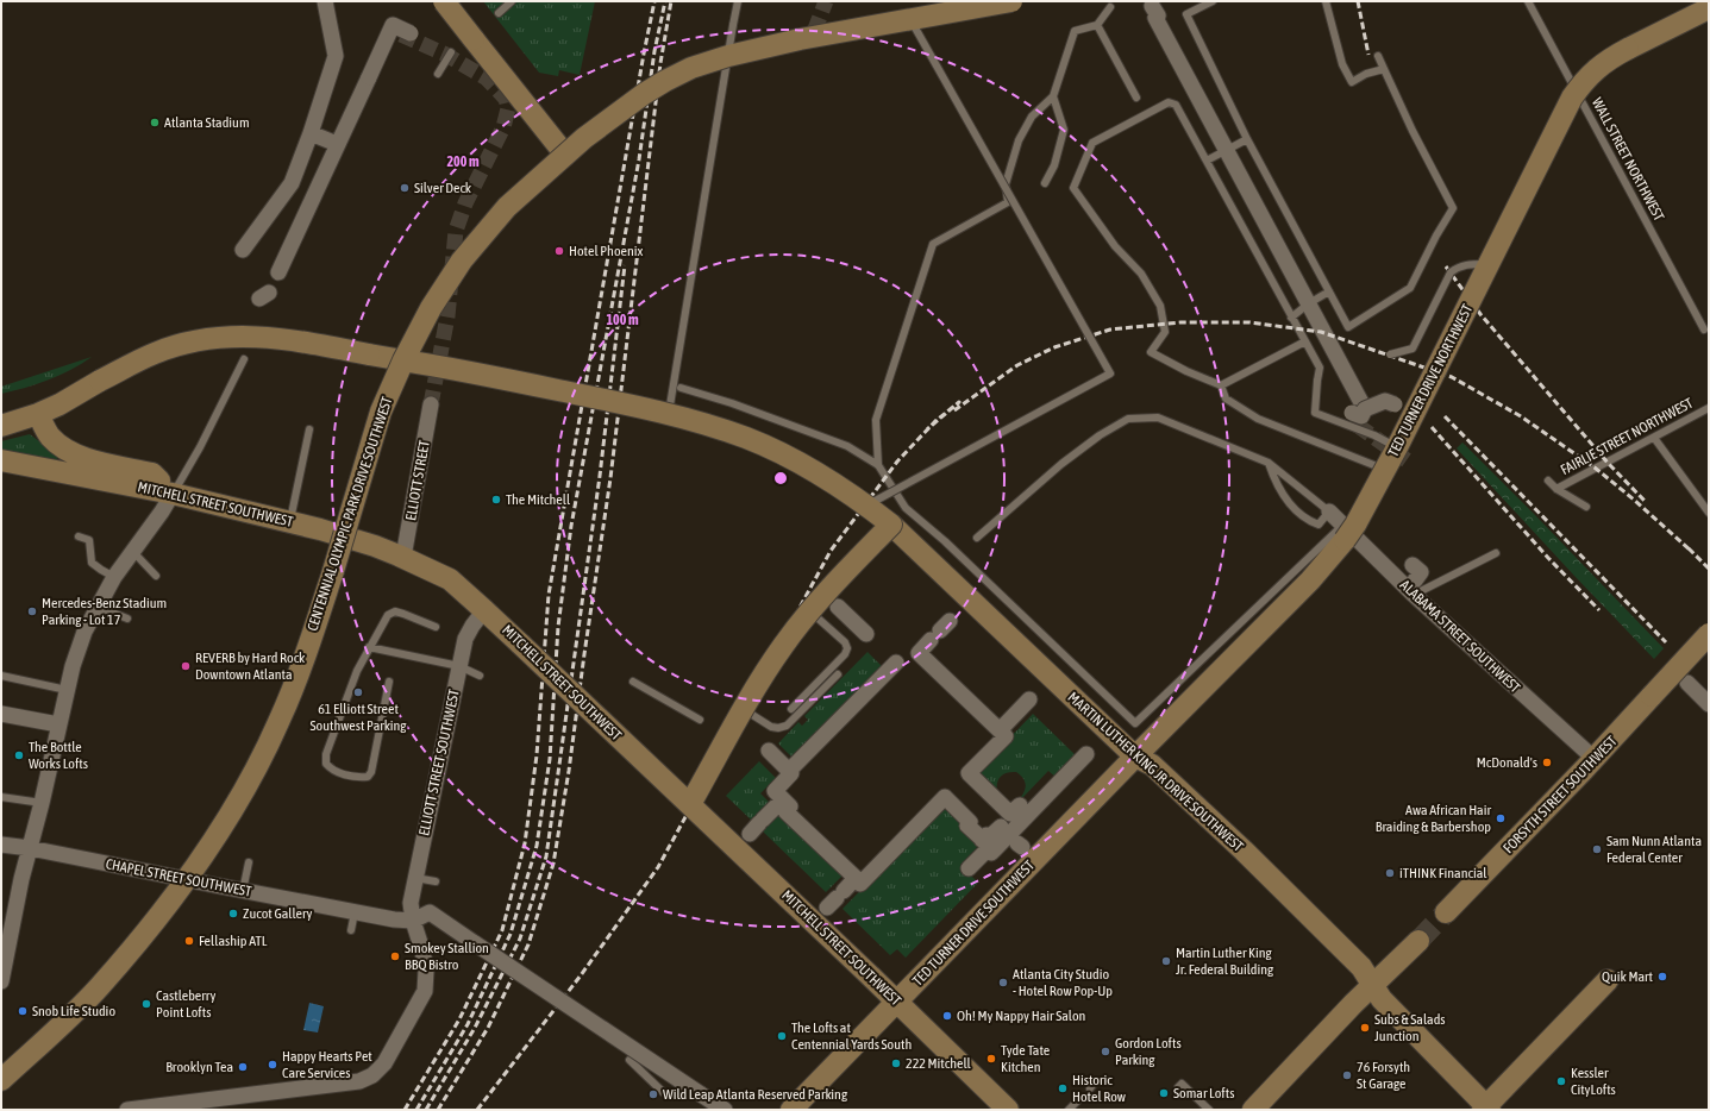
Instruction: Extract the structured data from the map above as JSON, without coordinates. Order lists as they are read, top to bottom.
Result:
{
  "streets": {
    "street": [
      "TED TURNER DRIVE NORTHWEST",
      "ELLIOTT STREET",
      "MITCHELL STREET SOUTHWEST",
      "CENTENNIAL OLYMPIC PARK DRIVE SOUTHWEST",
      "ALABAMA STREET SOUTHWEST",
      "ELLIOTT STREET SOUTHWEST",
      "MARTIN LUTHER KING JR DRIVE SOUTHWEST",
      "FORSYTH STREET SOUTHWEST",
      "CHAPEL STREET SOUTHWEST",
      "TED TURNER DRIVE SOUTHWEST"
    ],
    "lane": ["WALL STREET NORTHWEST", "FAIRLIE STREET NORTHWEST"]
  },
  "crossings": [
    ["TED TURNER DRIVE NORTHWEST", "MARTIN LUTHER KING JR DRIVE SOUTHWEST"],
    ["TED TURNER DRIVE NORTHWEST", "TED TURNER DRIVE SOUTHWEST"],
    ["ELLIOTT STREET", "MITCHELL STREET SOUTHWEST"],
    ["MITCHELL STREET SOUTHWEST", "ELLIOTT STREET SOUTHWEST"],
    ["MITCHELL STREET SOUTHWEST", "TED TURNER DRIVE SOUTHWEST"],
    ["CENTENNIAL OLYMPIC PARK DRIVE SOUTHWEST", "MARTIN LUTHER KING JR DRIVE SOUTHWEST"],
    ["CENTENNIAL OLYMPIC PARK DRIVE SOUTHWEST", "CHAPEL STREET SOUTHWEST"],
    ["ALABAMA STREET SOUTHWEST", "FORSYTH STREET SOUTHWEST"],
    ["ELLIOTT STREET SOUTHWEST", "CHAPEL STREET SOUTHWEST"],
    ["MARTIN LUTHER KING JR DRIVE SOUTHWEST", "TED TURNER DRIVE SOUTHWEST"]
  ],
  "places": [
    "Atlanta Stadium",
    "Silver Deck",
    "Hotel Phoenix",
    "The Mitchell",
    "Mercedes-Benz Stadium Parking - Lot 17",
    "REVERB by Hard Rock Downtown Atlanta",
    "61 Elliott Street Southwest Parking",
    "The Bottle Works Lofts",
    "McDonald's",
    "Awa African Hair Braiding & Barbershop",
    "Sam Nunn Atlanta Federal Center",
    "iTHINK Financial",
    "Zucot Gallery",
    "Fellaship ATL",
    "Smokey Stallion BBQ Bistro",
    "Martin Luther King Jr. Federal Building",
    "Quik Mart",
    "Atlanta City Studio - Hotel Row Pop-Up",
    "Castleberry Point Lofts",
    "Snob Life Studio",
    "Oh! My Nappy Hair Salon",
    "Subs & Salads Junction",
    "The Lofts at Centennial Yards South",
    "Gordon Lofts Parking",
    "Tyde Tate Kitchen",
    "222 Mitchell",
    "Happy Hearts Pet Care Services",
    "Brooklyn Tea",
    "76 Forsyth St Garage",
    "Kessler CityLofts",
    "Historic Hotel Row",
    "Somar Lofts",
    "Wild Leap Atlanta Reserved Parking"
  ],
  "rings": ["200 m", "100 m"]
}
